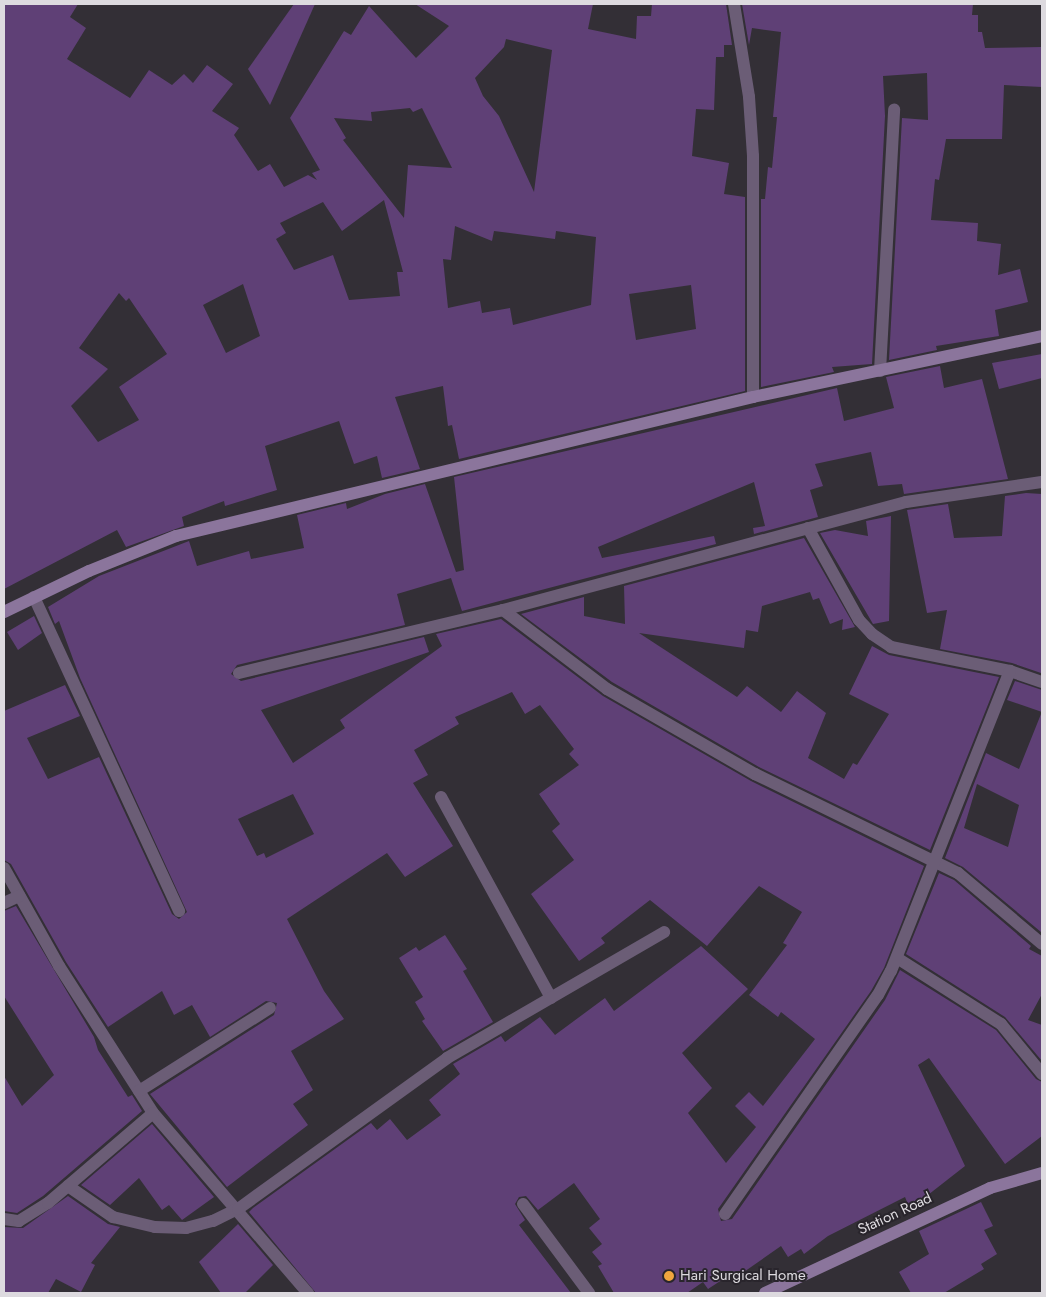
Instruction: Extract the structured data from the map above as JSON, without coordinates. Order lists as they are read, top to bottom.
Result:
{
  "streets": {
    "street": ["Station Road"]
  },
  "places": ["Hari Surgical Home"]
}
